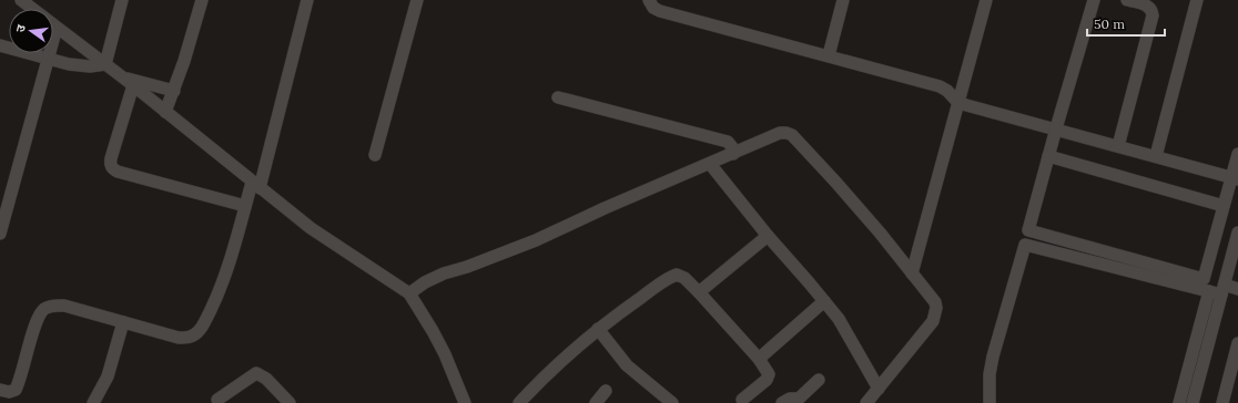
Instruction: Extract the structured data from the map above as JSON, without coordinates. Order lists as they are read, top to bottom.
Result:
{
  "scale_bar": "50 m",
  "north": "left"
}
